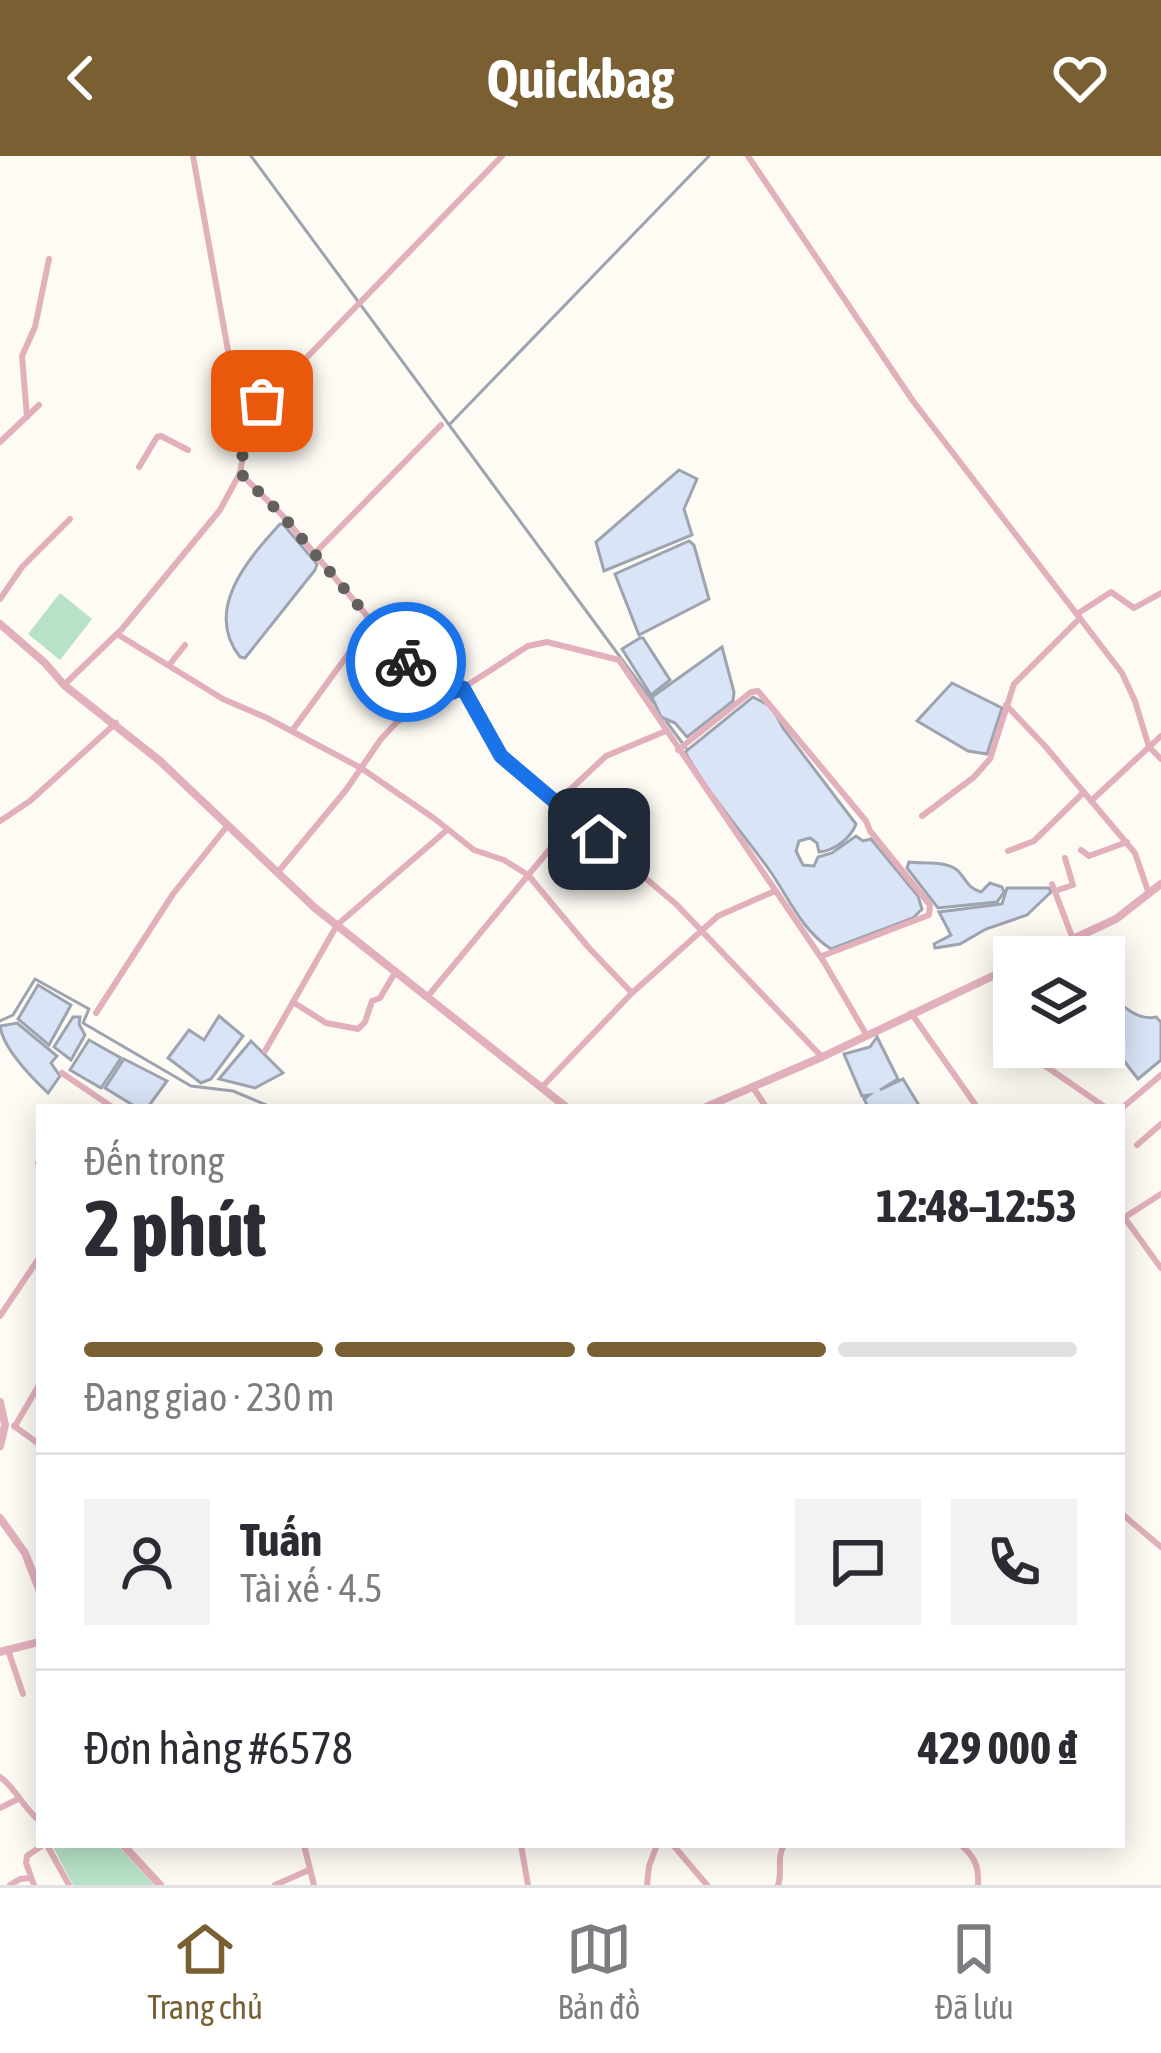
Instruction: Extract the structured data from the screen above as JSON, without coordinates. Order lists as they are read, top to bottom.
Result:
{
  "page": {
    "header": "Quickbag",
    "heading": ["2 phút", "Đến trong", "12:48–12:53"],
    "panel": [
      "Tuấn",
      "Tài xế · 4.5",
      "Đơn hàng #6578",
      "429 000 ₫"
    ],
    "bar": "Đang giao · 230 m",
    "tabs": ["Trang chủ", "Bản đồ", "Đã lưu"]
  }
}
